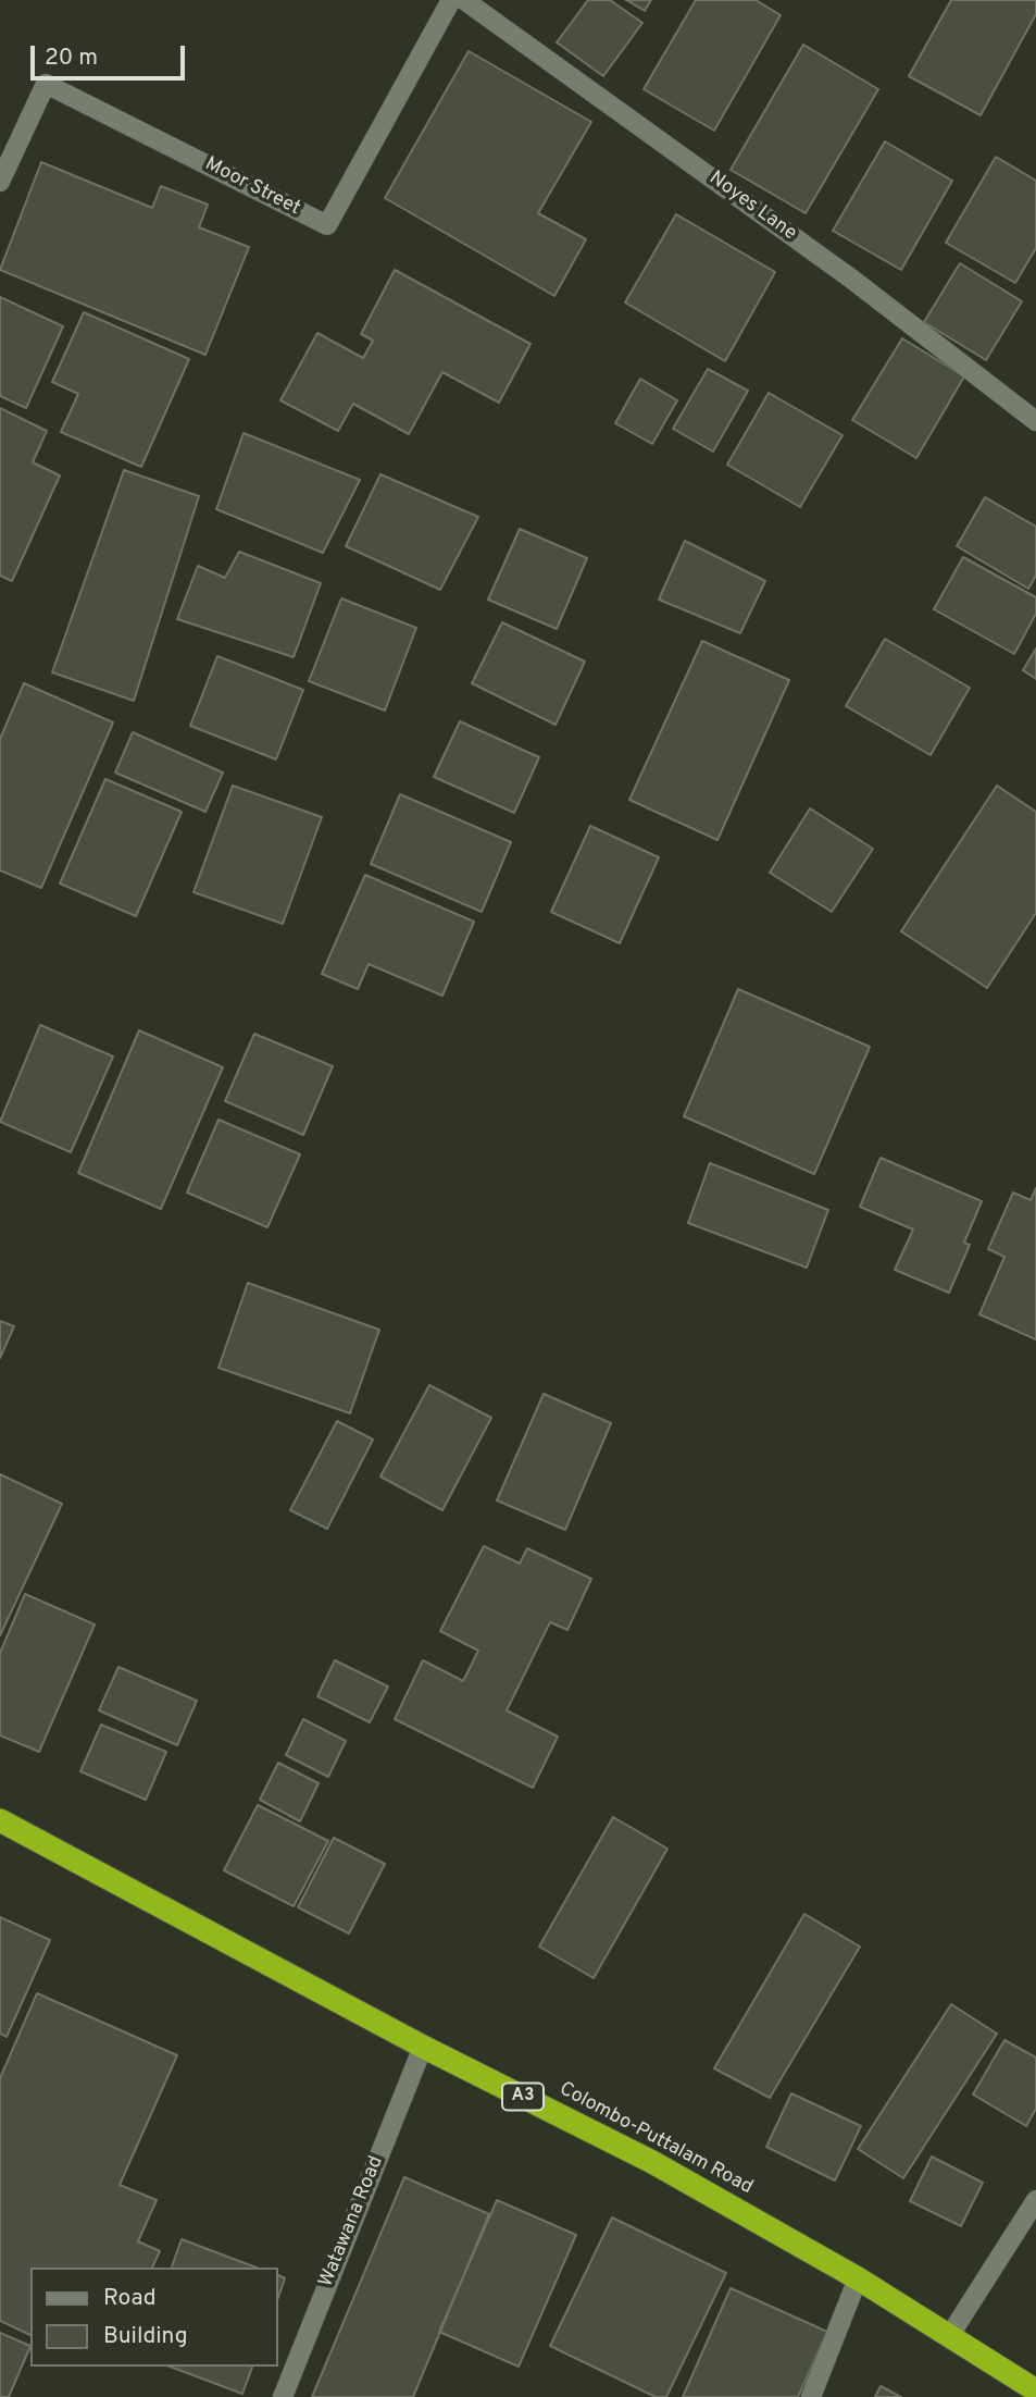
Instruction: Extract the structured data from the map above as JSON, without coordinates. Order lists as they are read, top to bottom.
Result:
{
  "streets": {
    "highway": ["A3", "Colombo-Puttalam Road"],
    "street": ["Moor Street", "Noyes Lane", "Watawana Road"]
  },
  "crossings": [
    ["Colombo-Puttalam Road", "Watawana Road"]
  ],
  "legend": ["Road", "Building"],
  "scale_bar": "20 m"
}
